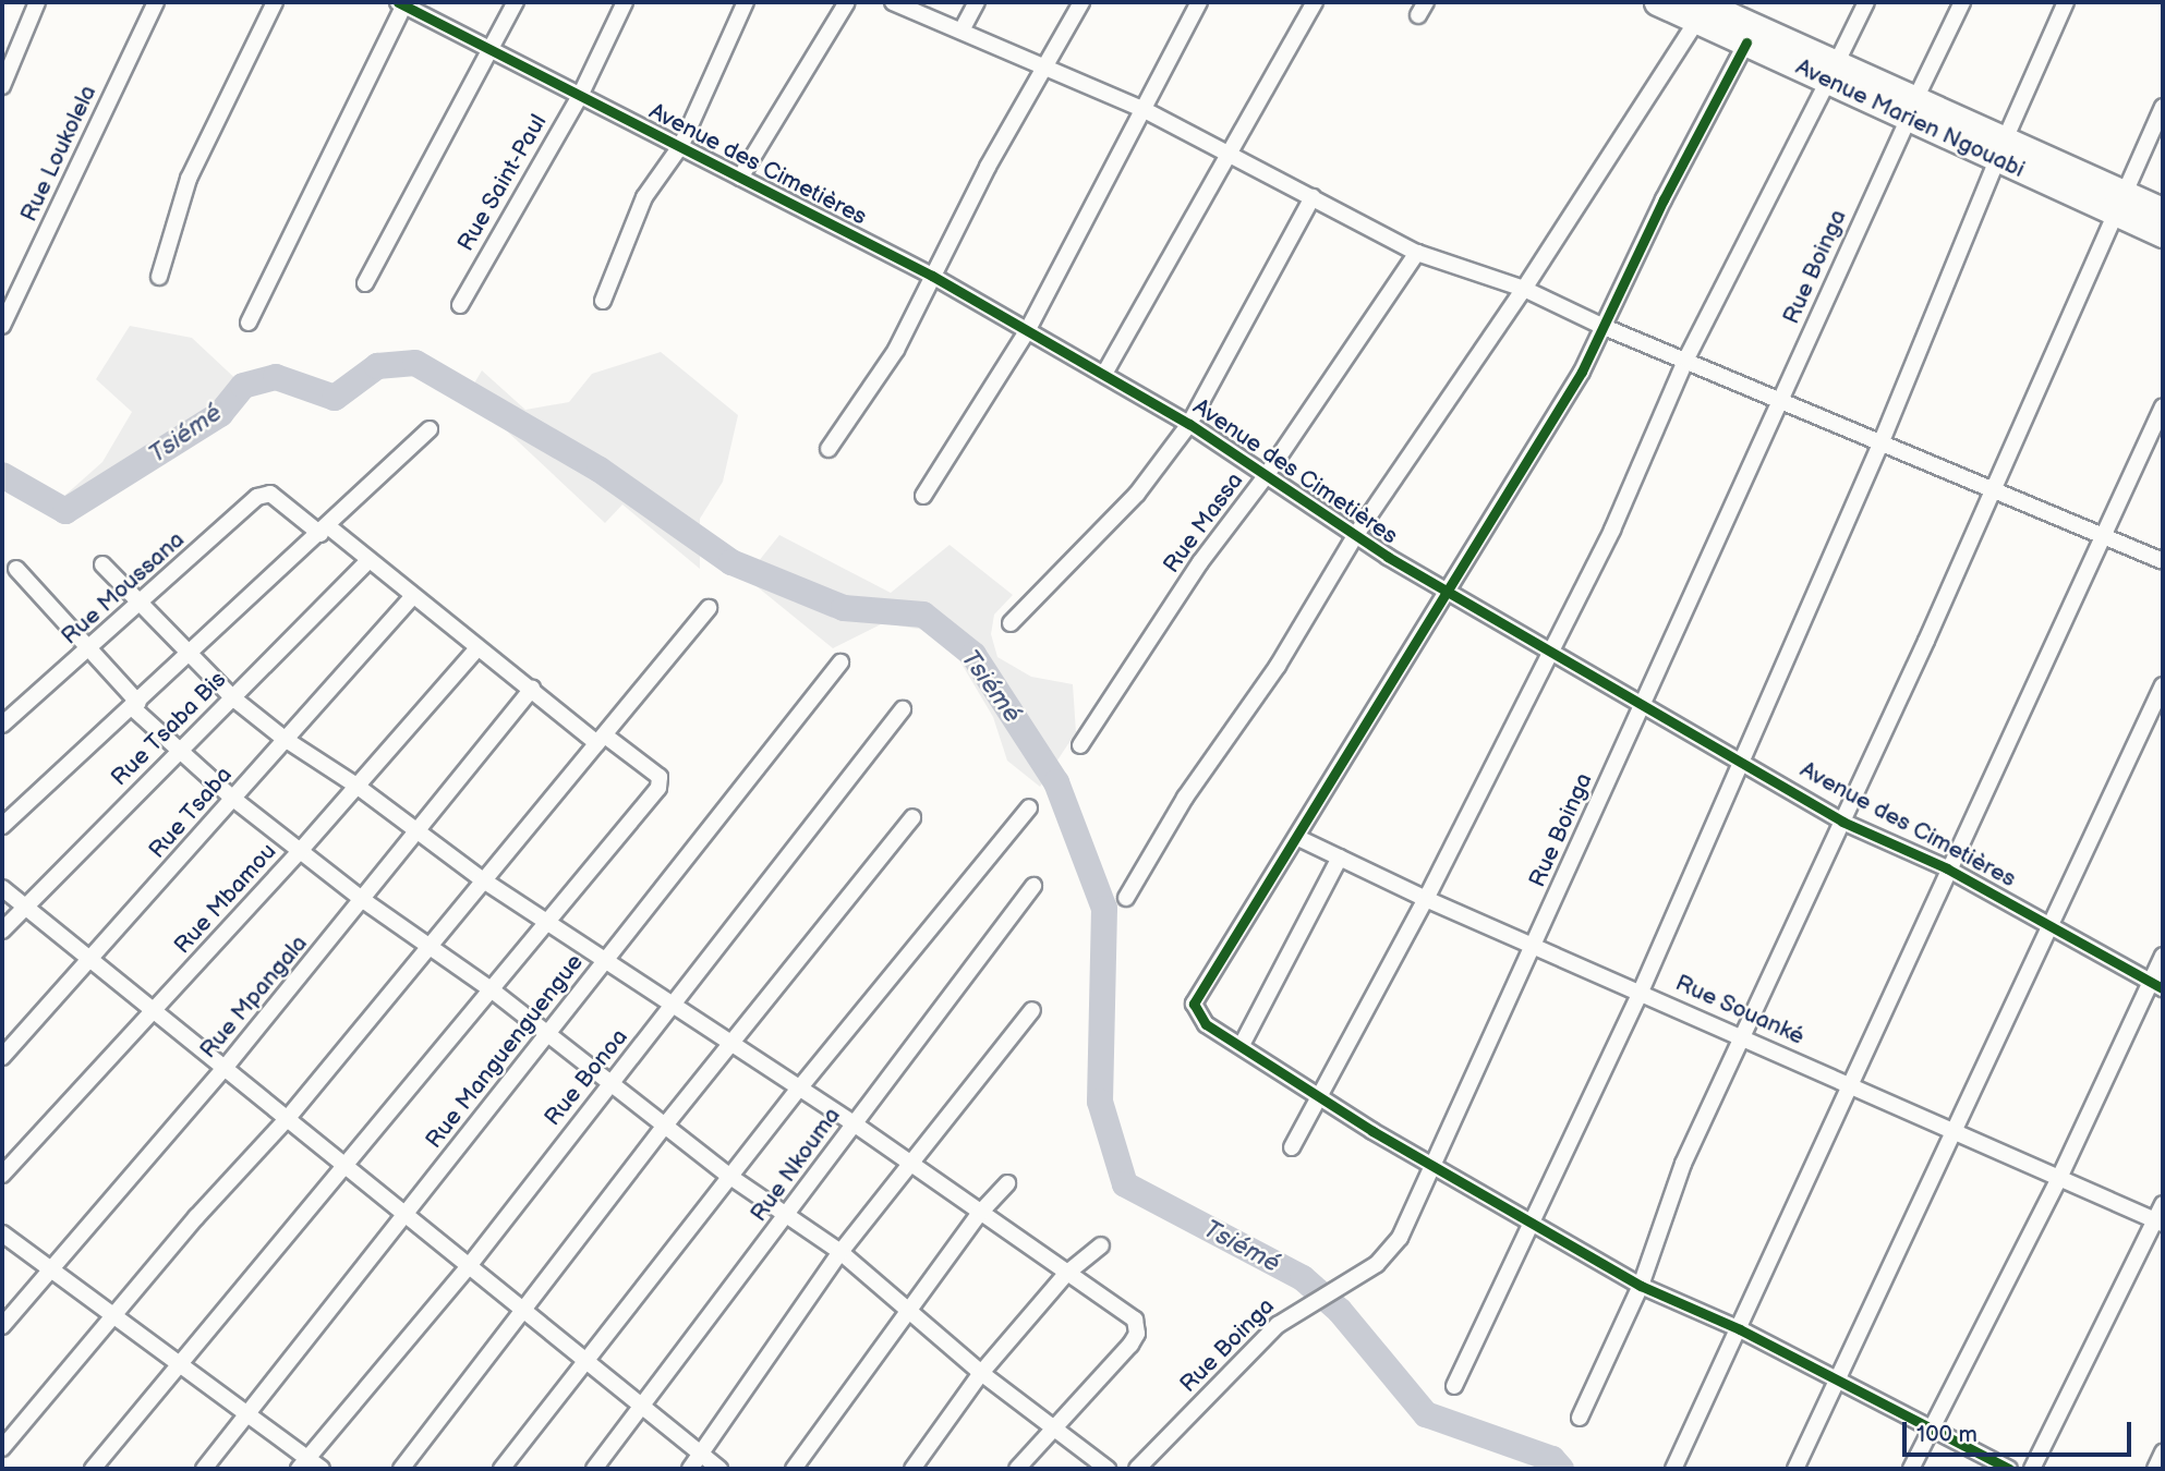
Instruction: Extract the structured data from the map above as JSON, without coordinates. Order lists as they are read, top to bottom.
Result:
{
  "streets": {
    "main road": ["Avenue Marien Ngouabi"],
    "street": [
      "Rue Loukolela",
      "Avenue des Cimetières",
      "Rue Saint-Paul",
      "Rue Boinga",
      "Rue Massa",
      "Rue Moussana",
      "Rue Tsaba Bis",
      "Rue Tsaba",
      "Rue Mbamou",
      "Rue Mpangala",
      "Rue Souanké",
      "Rue Manguenguengue",
      "Rue Bonoa",
      "Rue Nkouma"
    ]
  },
  "crossings": [
    ["Avenue Marien Ngouabi", "Rue Boinga"],
    ["Avenue des Cimetières", "Rue Saint-Paul"],
    ["Avenue des Cimetières", "Rue Boinga"],
    ["Avenue des Cimetières", "Rue Massa"],
    ["Rue Boinga", "Rue Souanké"]
  ],
  "water": ["Tsiémé"],
  "scale_bar": "100 m"
}
